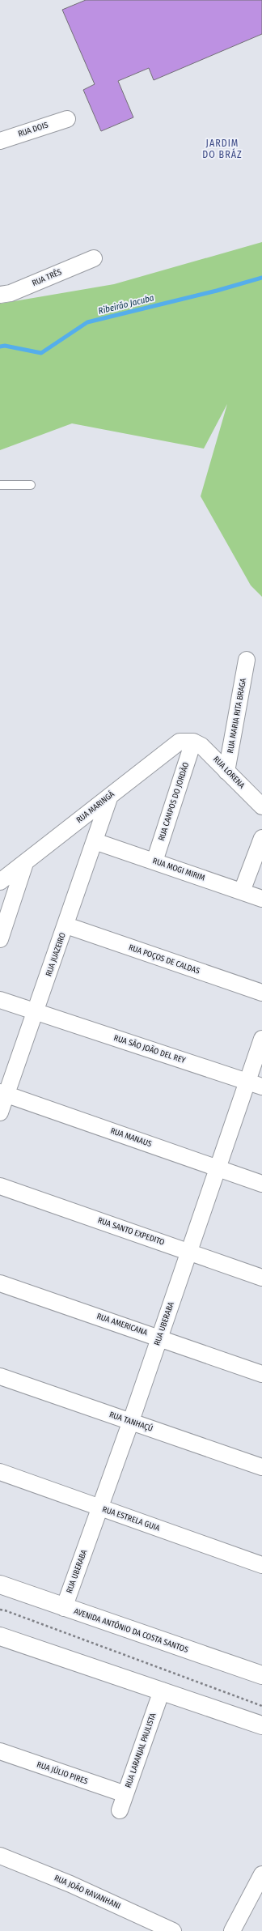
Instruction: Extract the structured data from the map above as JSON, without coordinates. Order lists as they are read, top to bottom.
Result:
{
  "streets": {
    "street": [
      "RUA DOIS",
      "RUA TRÊS",
      "RUA MARIA RITA BRAGA",
      "RUA LORENA",
      "RUA CAMPOS DO JORDÃO",
      "RUA MARINGÁ",
      "RUA MOGI MIRIM",
      "RUA JUAZEIRO",
      "RUA POÇOS DE CALDAS",
      "RUA SÃO JOÃO DEL REY",
      "RUA MANAUS",
      "RUA SANTO EXPEDITO",
      "RUA UBERABA",
      "RUA AMERICANA",
      "RUA TANHAÇÚ",
      "RUA ESTRELA GUIA",
      "AVENIDA ANTÔNIO DA COSTA SANTOS",
      "RUA LARANJAL PAULISTA",
      "RUA JÚLIO PIRES",
      "RUA JOÃO RAVANHANI"
    ]
  },
  "crossings": [
    ["RUA MARIA RITA BRAGA", "RUA LORENA"],
    ["RUA LORENA", "RUA CAMPOS DO JORDÃO"],
    ["RUA LORENA", "RUA MARINGÁ"],
    ["RUA CAMPOS DO JORDÃO", "RUA MARINGÁ"],
    ["RUA CAMPOS DO JORDÃO", "RUA MOGI MIRIM"],
    ["RUA MARINGÁ", "RUA JUAZEIRO"],
    ["RUA MOGI MIRIM", "RUA JUAZEIRO"],
    ["RUA JUAZEIRO", "RUA POÇOS DE CALDAS"],
    ["RUA JUAZEIRO", "RUA SÃO JOÃO DEL REY"],
    ["RUA JUAZEIRO", "RUA MANAUS"],
    ["RUA SÃO JOÃO DEL REY", "RUA UBERABA"],
    ["RUA MANAUS", "RUA UBERABA"],
    ["RUA SANTO EXPEDITO", "RUA UBERABA"],
    ["RUA UBERABA", "RUA AMERICANA"],
    ["RUA UBERABA", "RUA TANHAÇÚ"],
    ["RUA UBERABA", "RUA ESTRELA GUIA"],
    ["RUA UBERABA", "AVENIDA ANTÔNIO DA COSTA SANTOS"],
    ["RUA LARANJAL PAULISTA", "RUA JÚLIO PIRES"]
  ],
  "districts": ["JARDIM DO BRÁZ"],
  "water": ["Ribeirão Jacuba"]
}
